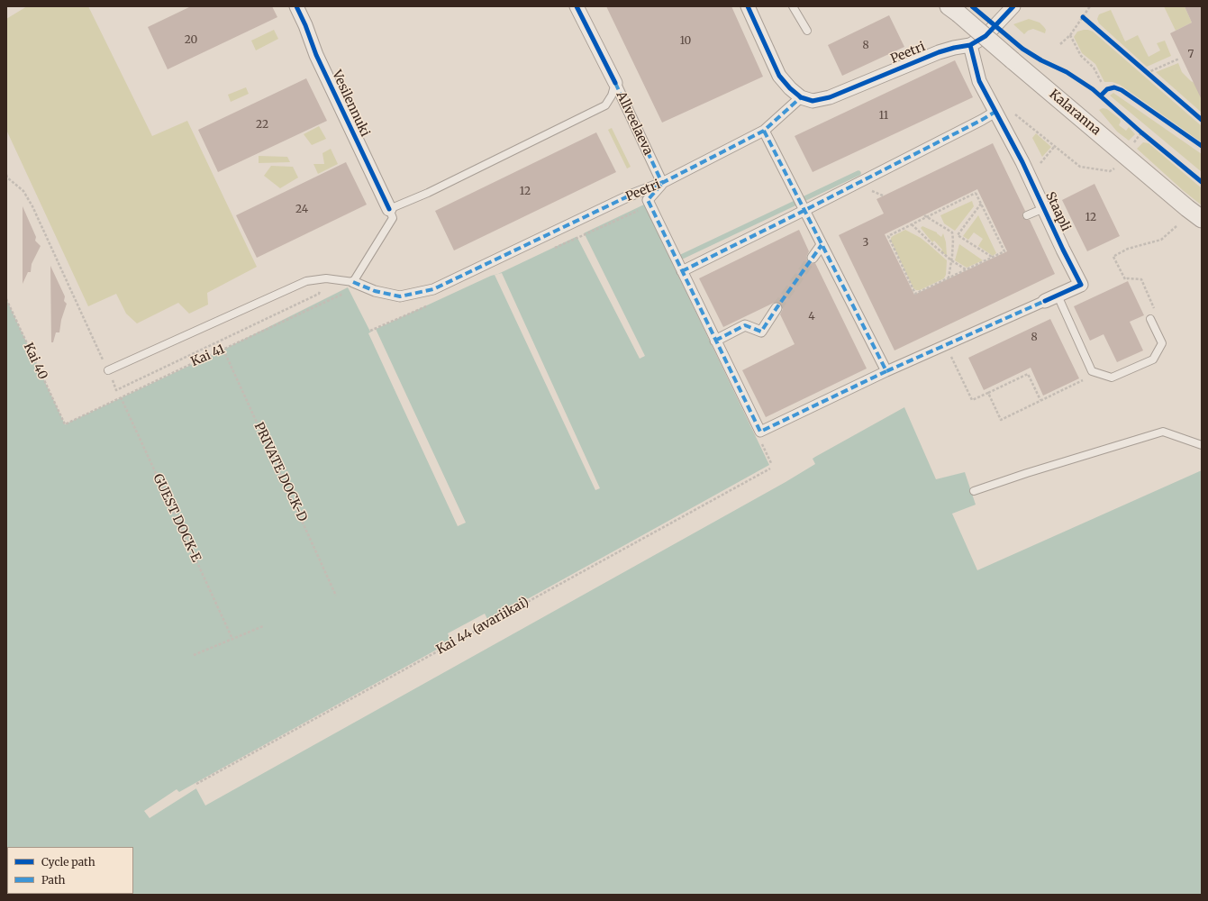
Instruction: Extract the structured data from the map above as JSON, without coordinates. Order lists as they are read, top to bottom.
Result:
{
  "streets": {
    "street": [
      "Peetri",
      "Vesilennuki",
      "Kalaranna",
      "Allveelaeva",
      "Staapli"
    ],
    "path": [
      "Kai 41",
      "Kai 40",
      "PRIVATE DOCK-D",
      "GUEST DOCK-E",
      "Kai 44 (avariikai)"
    ]
  },
  "crossings": [
    ["Peetri", "Vesilennuki"],
    ["Peetri", "Allveelaeva"],
    ["Peetri", "Staapli"],
    ["Kai 41", "Kai 40"],
    ["Kai 41", "PRIVATE DOCK-D"],
    ["Kai 41", "GUEST DOCK-E"]
  ],
  "house_numbers": [
    "20",
    "10",
    "8",
    "7",
    "11",
    "22",
    "12",
    "24",
    "12",
    "3",
    "4",
    "8"
  ],
  "legend": ["Cycle path", "Path"]
}
